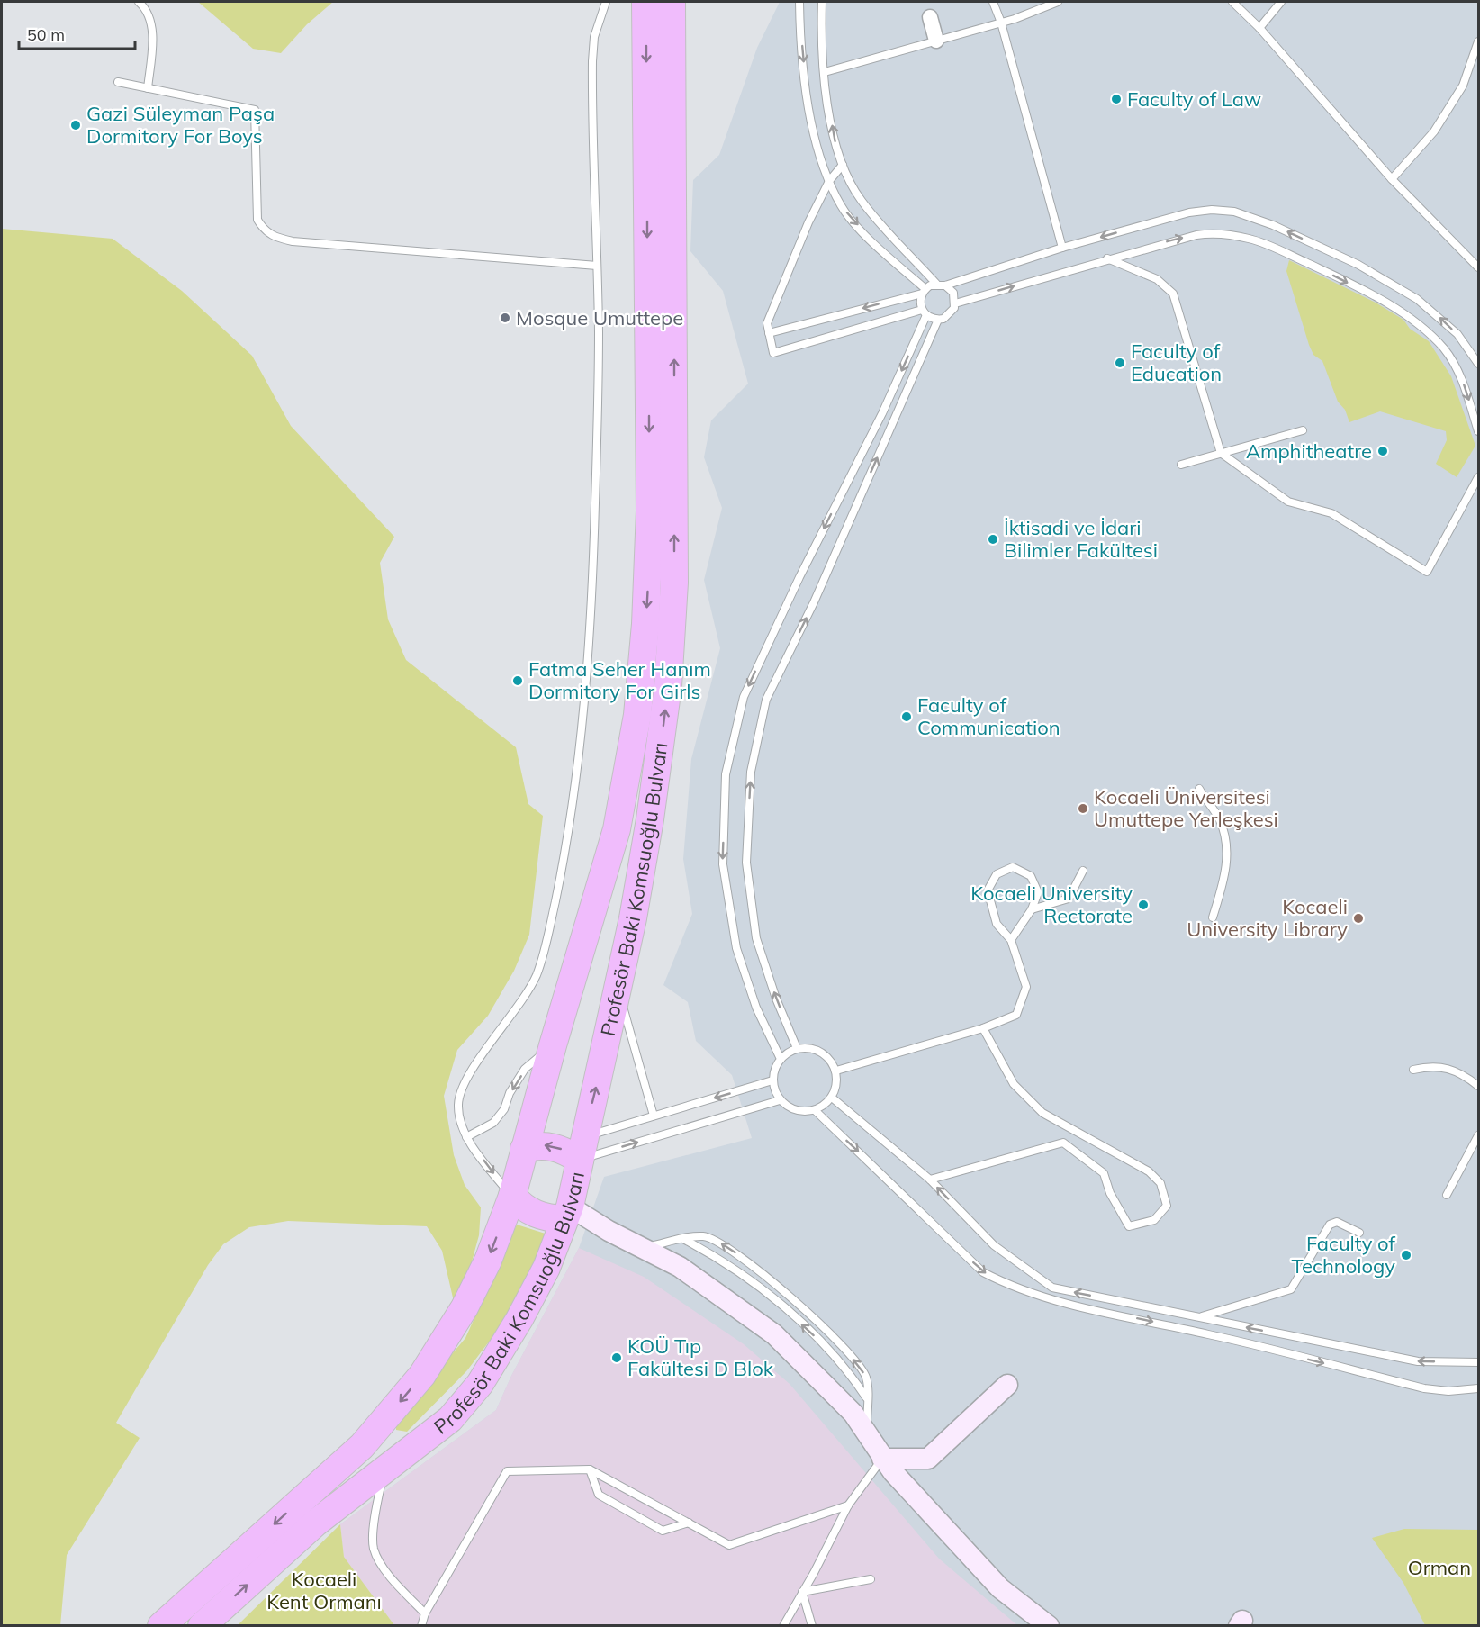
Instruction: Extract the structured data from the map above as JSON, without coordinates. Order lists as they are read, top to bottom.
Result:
{
  "streets": {
    "highway": ["Profesör Baki Komsuoğlu Bulvarı"]
  },
  "parks": ["Orman", "Kocaeli Kent Ormanı"],
  "places": [
    "Faculty of Law",
    "Gazi Süleyman Paşa Dormitory For Boys",
    "Mosque Umuttepe",
    "Faculty of Education",
    "Amphitheatre",
    "İktisadi ve İdari Bilimler Fakültesi",
    "Fatma Seher Hanım Dormitory For Girls",
    "Faculty of Communication",
    "Kocaeli Üniversitesi Umuttepe Yerleşkesi",
    "Kocaeli University Rectorate",
    "Kocaeli University Library",
    "Faculty of Technology",
    "KOÜ Tıp Fakültesi D Blok"
  ],
  "scale_bar": "50 m"
}
